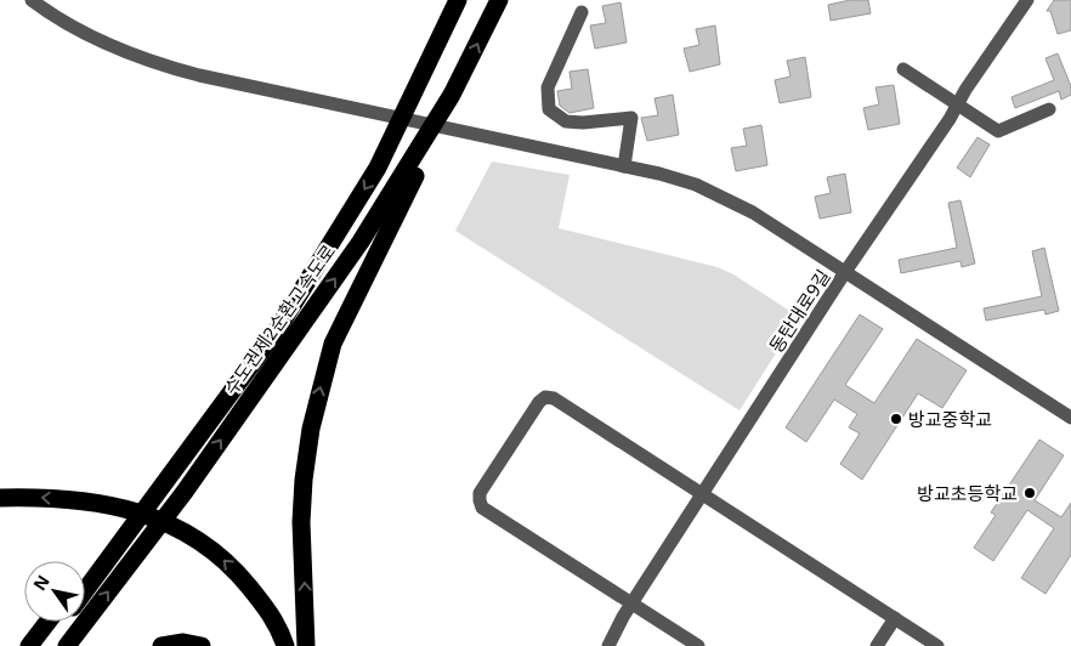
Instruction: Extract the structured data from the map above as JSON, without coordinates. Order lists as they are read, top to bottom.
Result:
{
  "streets": {
    "highway": ["수도권제2순환고속도로"],
    "street": ["동탄대로9길"]
  },
  "places": ["방교중학교", "방교초등학교"],
  "north": "top left"
}
